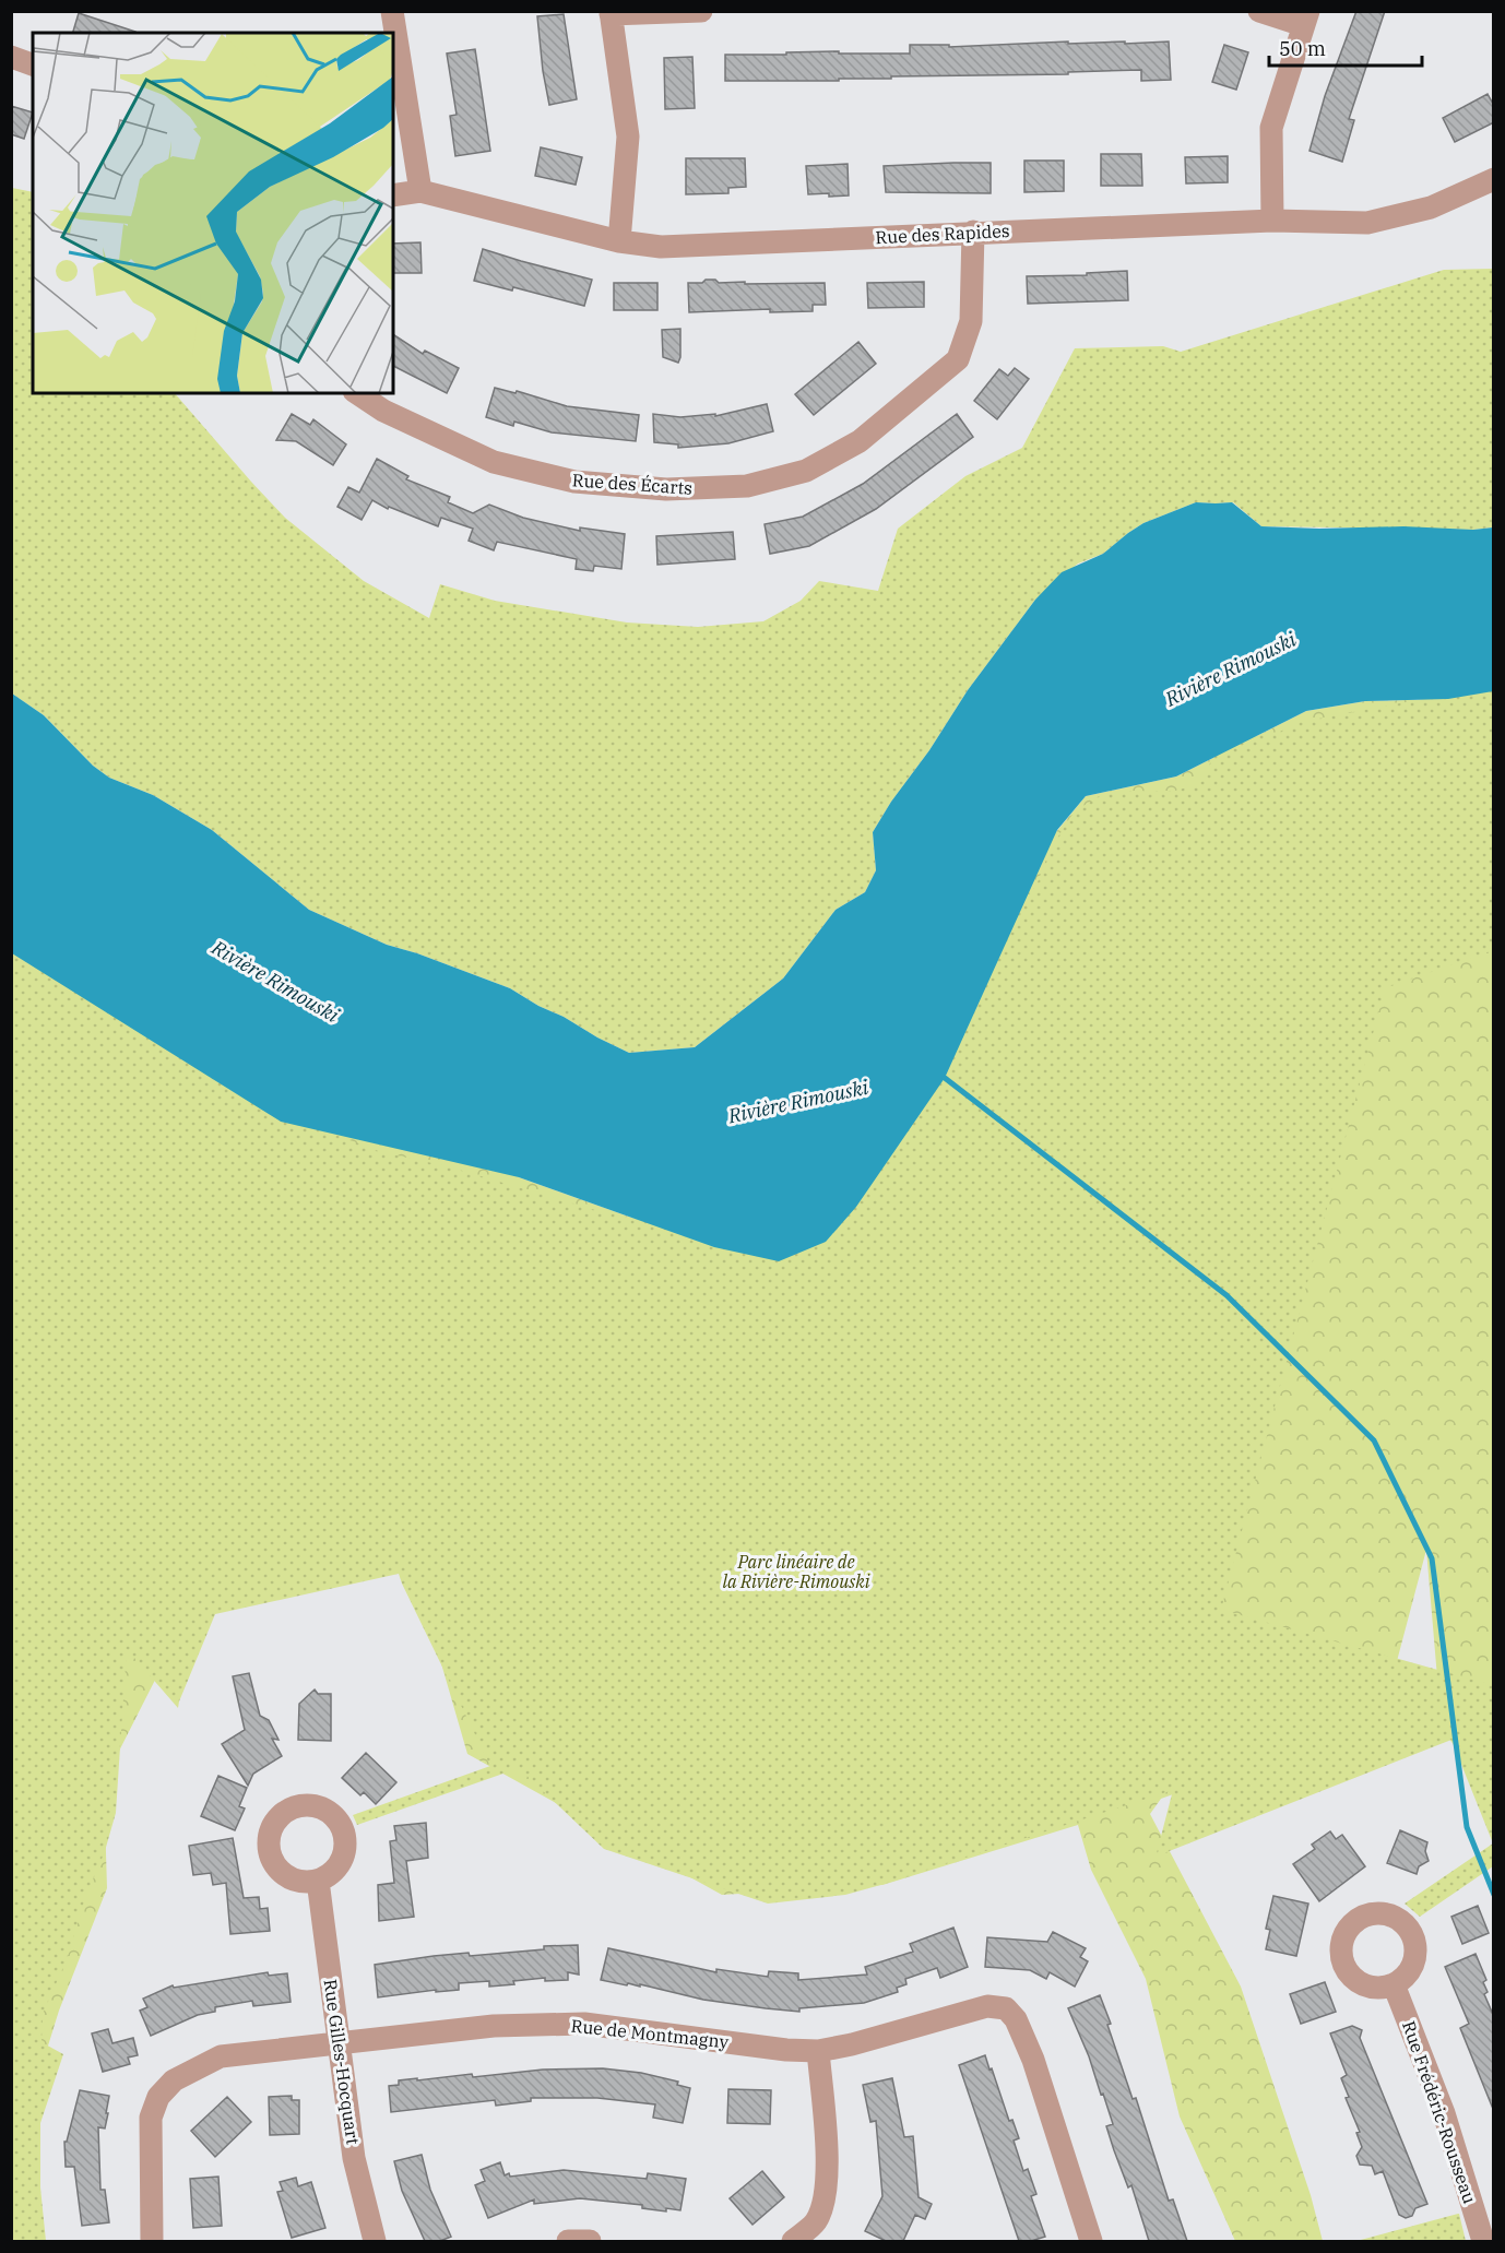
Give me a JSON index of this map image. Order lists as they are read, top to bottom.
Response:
{
  "streets": {
    "street": [
      "Rue des Rapides",
      "Rue des Écarts",
      "Rue de Montmagny",
      "Rue Gilles-Hocquart",
      "Rue Frédéric-Rousseau"
    ]
  },
  "crossings": [
    ["Rue des Rapides", "Rue des Écarts"],
    ["Rue de Montmagny", "Rue Gilles-Hocquart"]
  ],
  "water": ["Rivière Rimouski"],
  "parks": ["Parc linéaire de la Rivière-Rimouski"],
  "scale_bar": "50 m"
}
